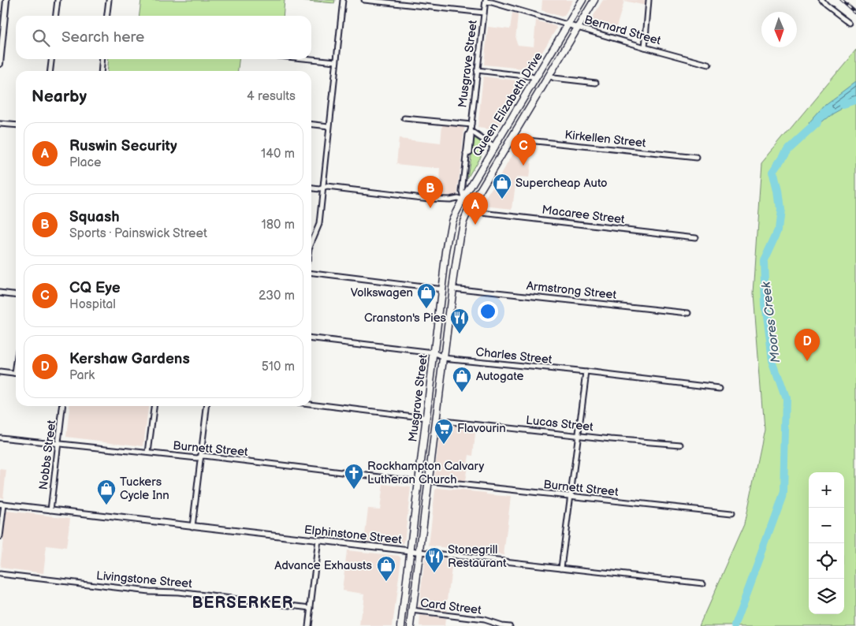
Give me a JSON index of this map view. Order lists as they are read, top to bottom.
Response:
{
  "streets": {
    "main road": ["Musgrave Street", "Queen Elizabeth Drive"],
    "street": [
      "Bernard Street",
      "Kirkellen Street",
      "Macaree Street",
      "Armstrong Street",
      "Charles Street",
      "Lucas Street",
      "Burnett Street",
      "Nobbs Street",
      "Elphinstone Street",
      "Livingstone Street",
      "Card Street"
    ]
  },
  "crossings": [
    ["Bernard Street", "Musgrave Street"],
    ["Bernard Street", "Queen Elizabeth Drive"],
    ["Musgrave Street", "Queen Elizabeth Drive"],
    ["Musgrave Street", "Armstrong Street"],
    ["Musgrave Street", "Charles Street"],
    ["Musgrave Street", "Lucas Street"],
    ["Musgrave Street", "Burnett Street"],
    ["Musgrave Street", "Elphinstone Street"],
    ["Musgrave Street", "Card Street"],
    ["Queen Elizabeth Drive", "Kirkellen Street"],
    ["Queen Elizabeth Drive", "Macaree Street"],
    ["Burnett Street", "Nobbs Street"],
    ["Nobbs Street", "Elphinstone Street"]
  ],
  "districts": ["BERSERKER"],
  "water": ["Moores Creek"],
  "places": {
    "shop": [
      "Supercheap Auto",
      "Volkswagen",
      "Autogate",
      "Tuckers Cycle Inn",
      "Advance Exhausts"
    ],
    "restaurant": ["Cranston's Pies", "Stonegrill Restaurant"],
    "supermarket": ["Flavourin"],
    "church": ["Rockhampton Calvary Lutheran Church"]
  },
  "north": "bottom",
  "page": {
    "search": "Search here",
    "heading": ["Nearby", "4 results"],
    "list": [
      {
        "mark": "A",
        "name": "Ruswin Security",
        "note": "Place",
        "value": "140 m"
      },
      {
        "mark": "B",
        "name": "Squash",
        "note": "Sports · Painswick Street",
        "value": "180 m"
      },
      {
        "mark": "C",
        "name": "CQ Eye",
        "note": "Hospital",
        "value": "230 m"
      },
      {
        "mark": "D",
        "name": "Kershaw Gardens",
        "note": "Park",
        "value": "510 m"
      }
    ],
    "pins": [
      "C",
      "B",
      "A",
      "D"
    ],
    "map_buttons": ["+", "−"]
  }
}
